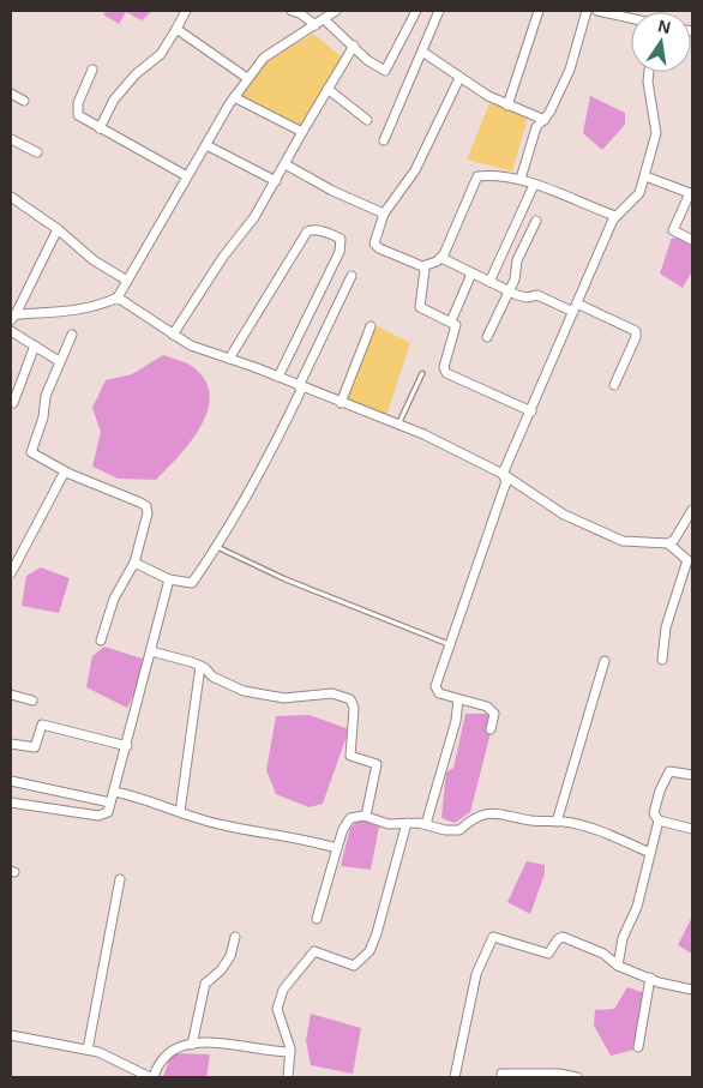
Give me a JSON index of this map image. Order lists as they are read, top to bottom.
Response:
{
  "north": "top"
}
